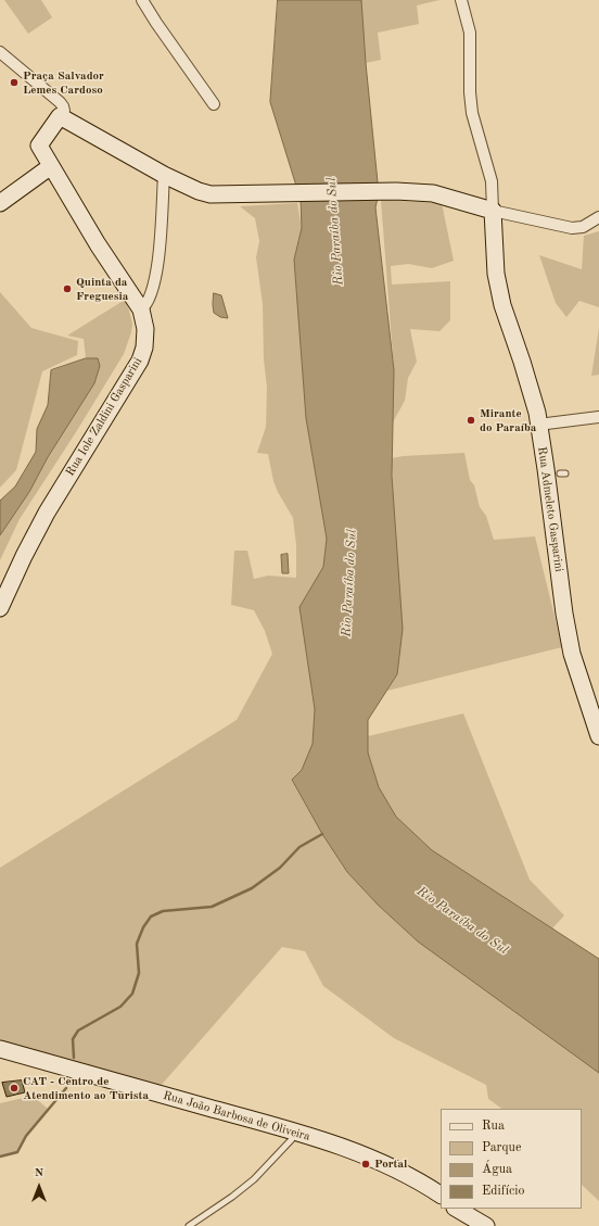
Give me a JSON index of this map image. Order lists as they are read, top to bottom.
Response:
{
  "streets": {
    "main road": ["Rua Iole Zaldini Gasparini", "Rua Admeleto Gasparini", "Rua João Barbosa de Oliveira"]
  },
  "water": ["Rio Paraíba do Sul"],
  "places": [
    "Praça Salvador Lemes Cardoso",
    "Quinta da Freguesia",
    "Mirante do Paraíba",
    "CAT - Centro de Atendimento ao Turista",
    "Portal"
  ],
  "legend": [
    "Rua",
    "Parque",
    "Água",
    "Edifício"
  ],
  "north": "top"
}
